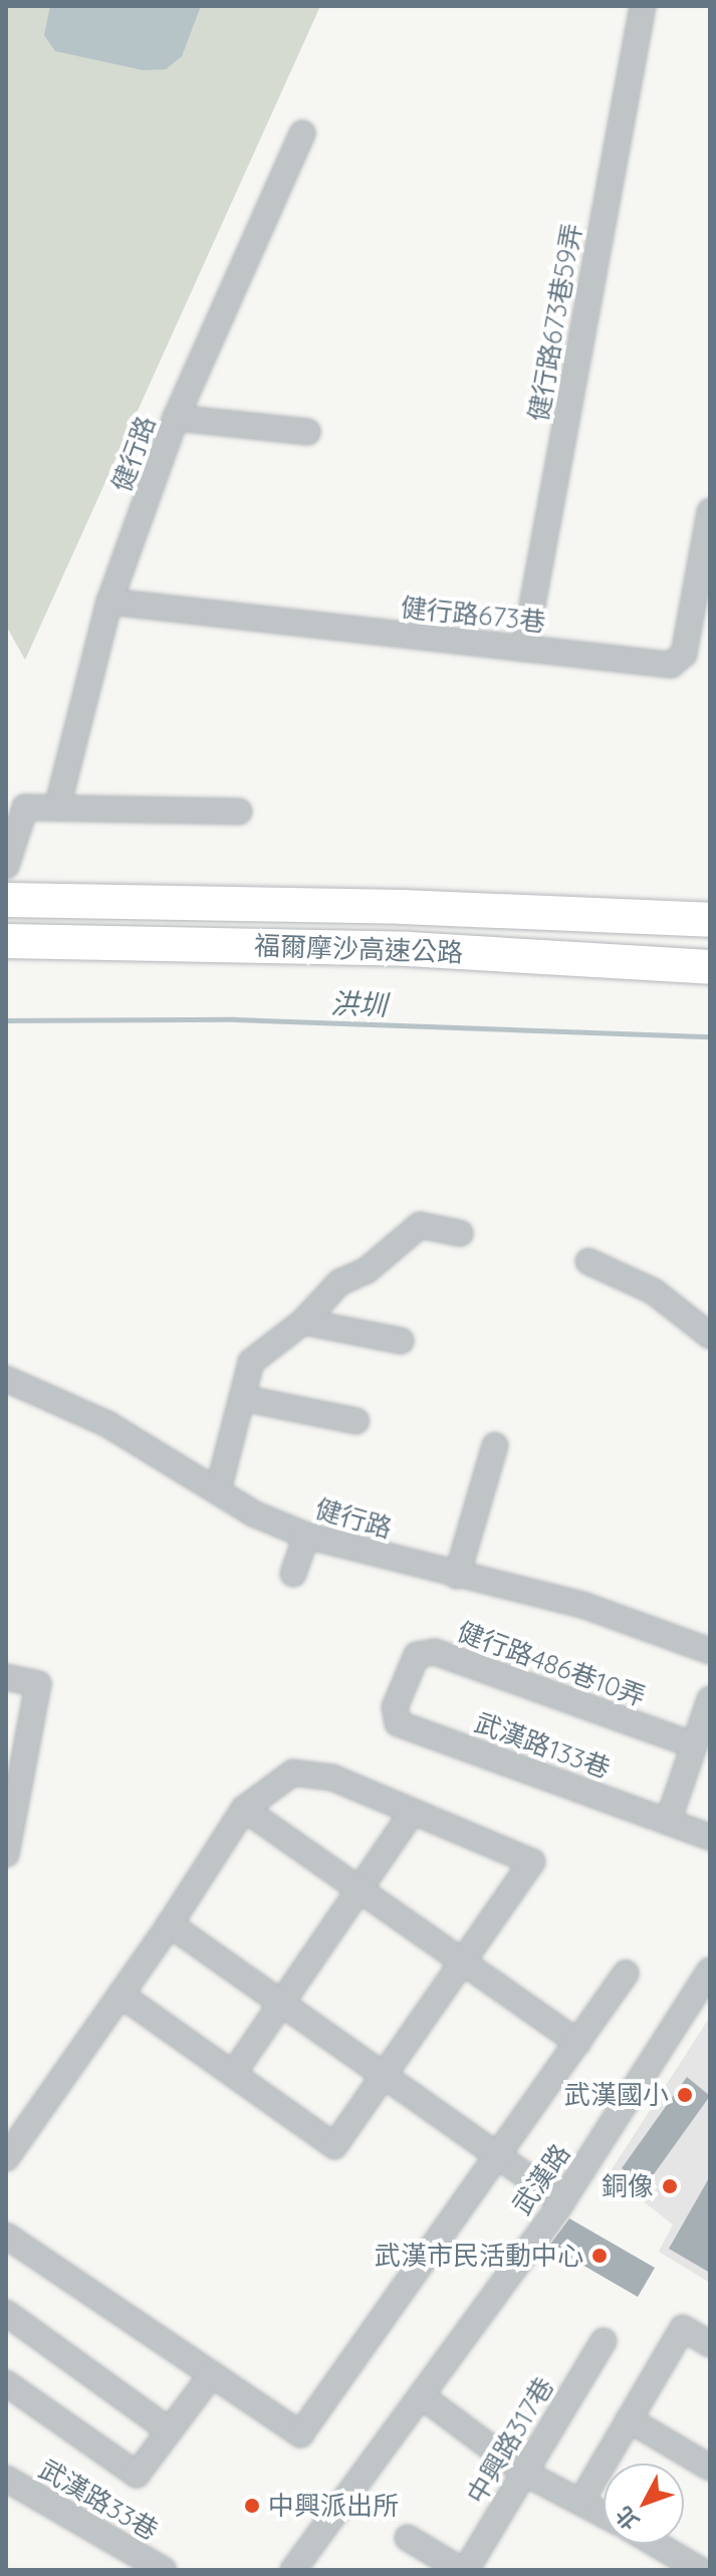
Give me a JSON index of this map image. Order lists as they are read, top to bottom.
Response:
{
  "streets": {
    "highway": ["福爾摩沙高速公路"],
    "street": [
      "健行路673巷59弄",
      "健行路",
      "健行路673巷",
      "健行路486巷10弄",
      "武漢路133巷",
      "武漢路",
      "中興路317巷",
      "武漢路33巷"
    ]
  },
  "crossings": [
    ["健行路673巷59弄", "健行路673巷"],
    ["健行路", "健行路673巷"],
    ["健行路486巷10弄", "武漢路133巷"]
  ],
  "water": ["洪圳"],
  "places": [
    "武漢國小",
    "銅像",
    "武漢市民活動中心",
    "中興派出所"
  ],
  "north": "bottom left"
}
